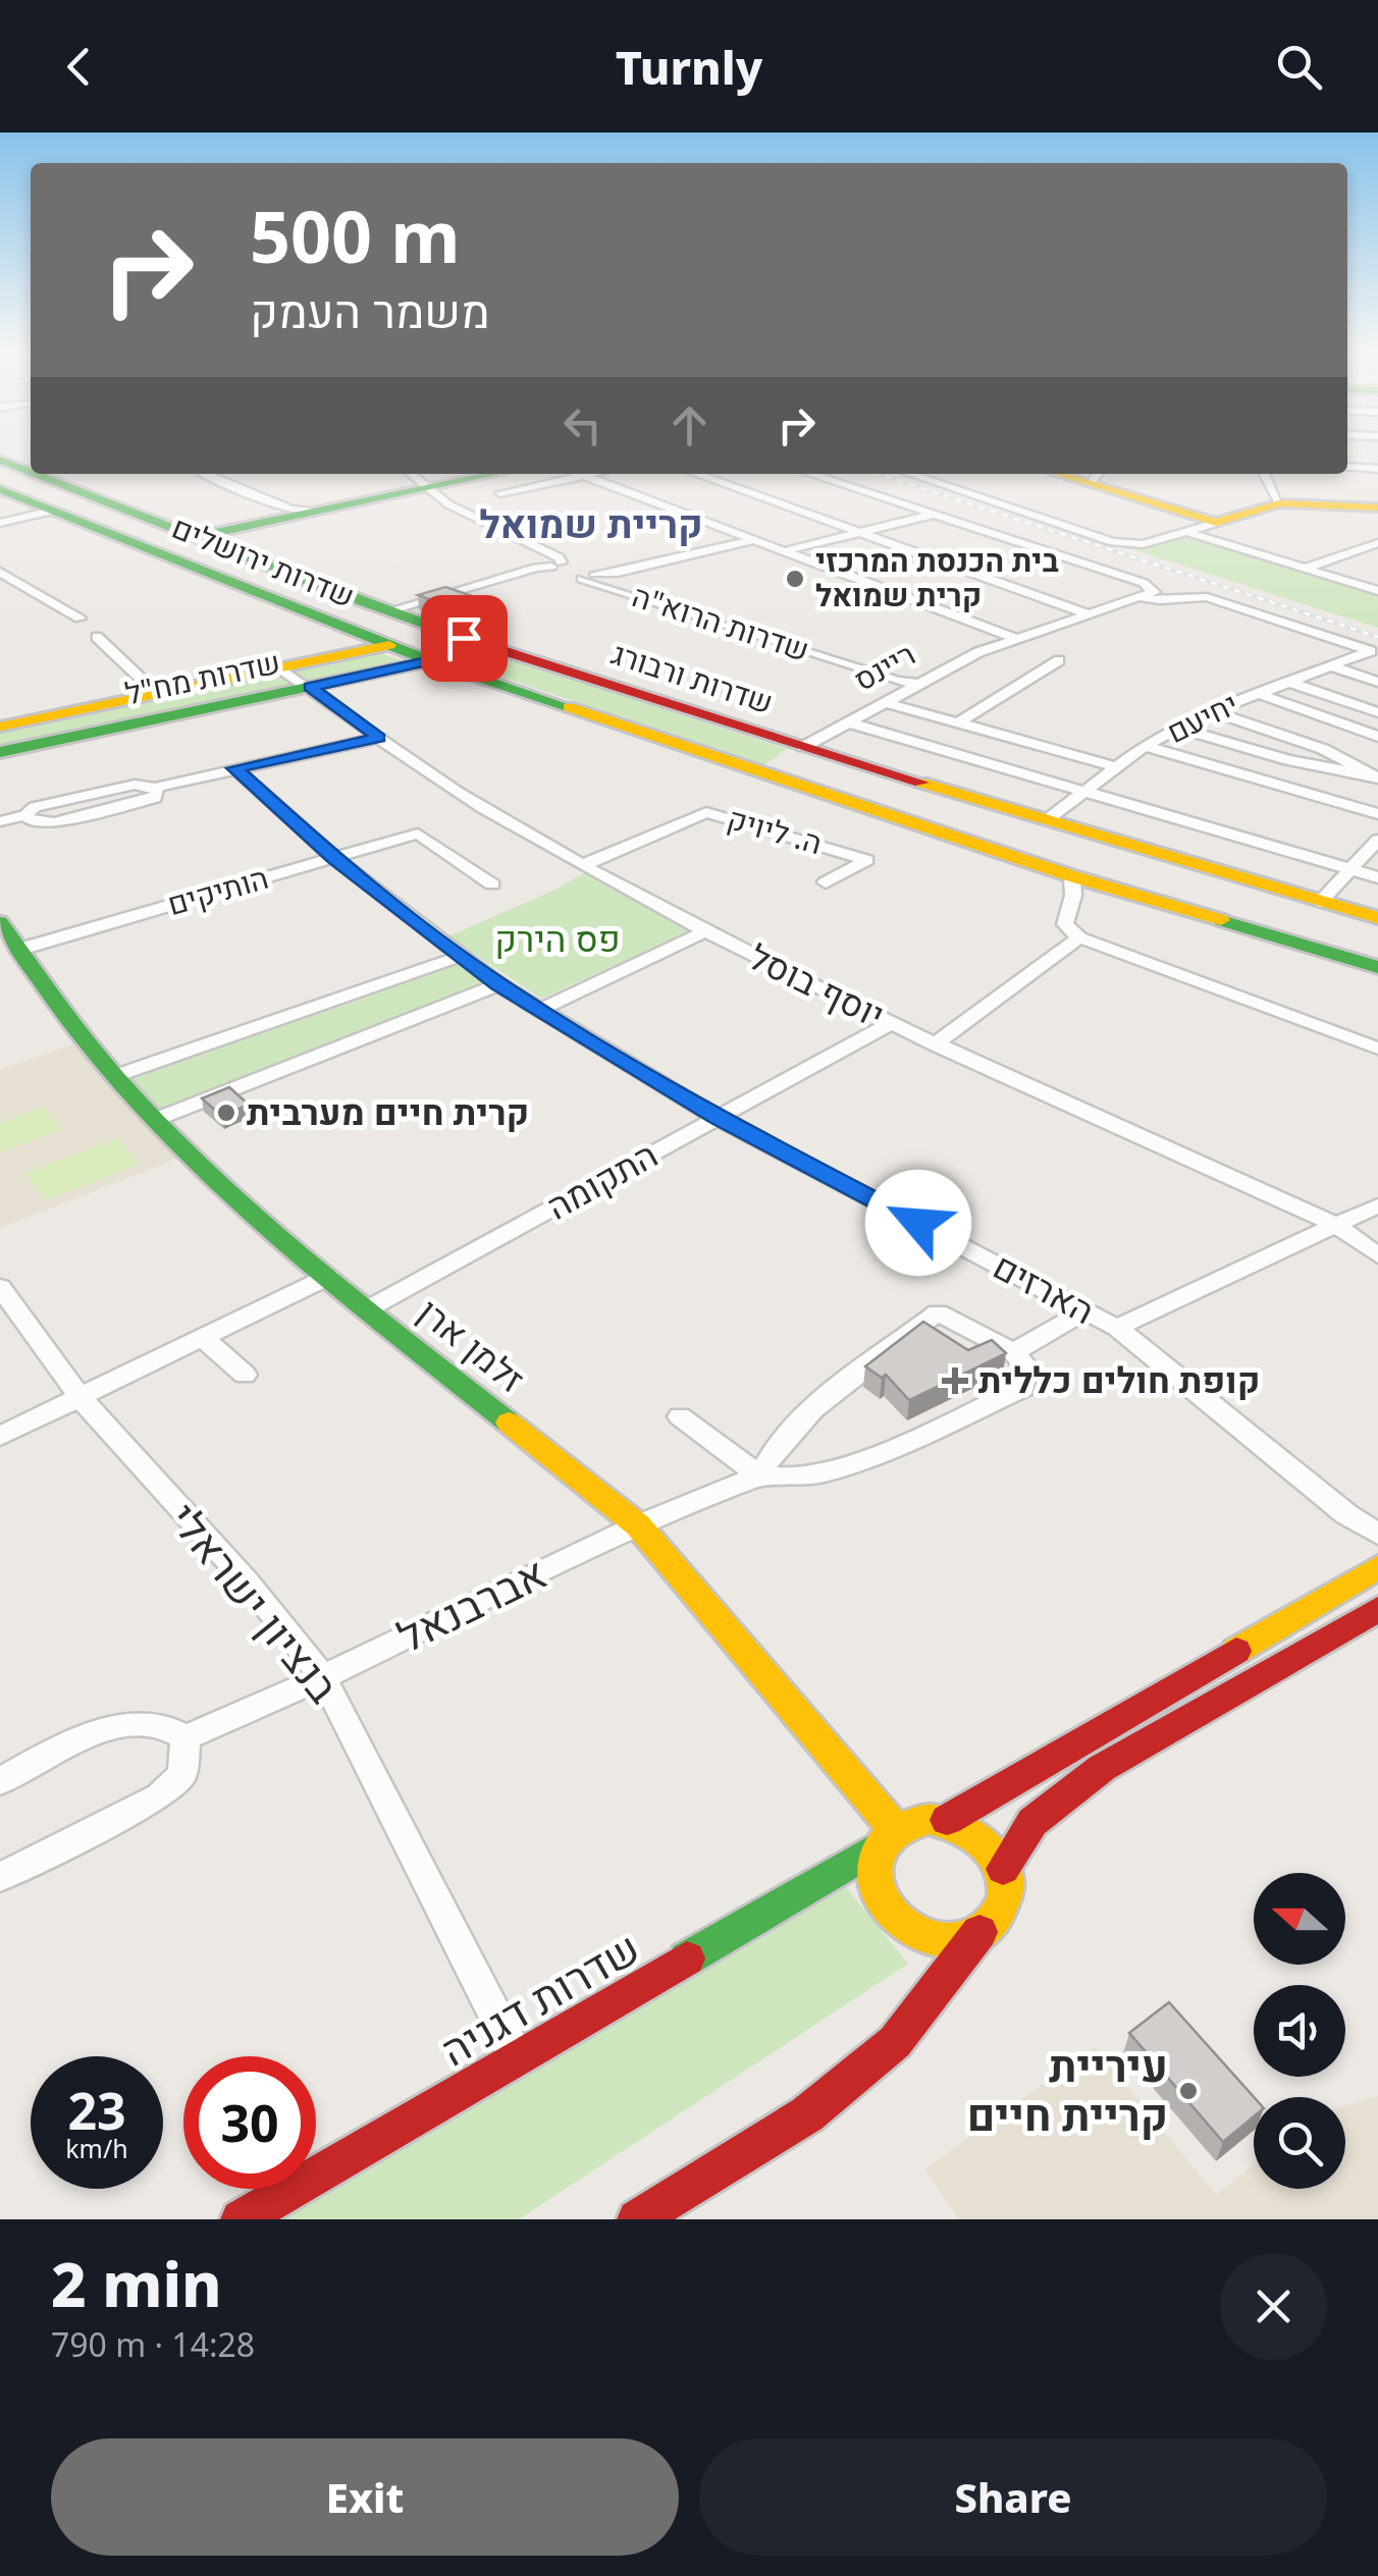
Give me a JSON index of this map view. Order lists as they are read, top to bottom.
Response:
{
  "streets": {
    "street": [
      "שדרות ירושלים",
      "שדרות הרוא\"ה",
      "ריינס",
      "שדרות מח\"ל",
      "שדרות ורבורג",
      "יחיעם",
      "ה. ליויק",
      "הותיקים",
      "יוסף בוסל",
      "התקומה",
      "הארזים",
      "זלמן ארן",
      "בנציון ישראלי",
      "אברבנאל",
      "שדרות דגניה"
    ]
  },
  "crossings": [
    ["שדרות ירושלים", "שדרות מח\"ל"],
    ["שדרות ירושלים", "שדרות ורבורג"],
    ["שדרות הרוא\"ה", "ריינס"],
    ["ריינס", "שדרות ורבורג"],
    ["ריינס", "יחיעם"],
    ["שדרות מח\"ל", "שדרות ורבורג"],
    ["שדרות מח\"ל", "יוסף בוסל"],
    ["ה. ליויק", "יוסף בוסל"],
    ["הותיקים", "הארזים"],
    ["הותיקים", "זלמן ארן"],
    ["יוסף בוסל", "התקומה"],
    ["התקומה", "הארזים"],
    ["התקומה", "זלמן ארן"],
    ["זלמן ארן", "אברבנאל"],
    ["זלמן ארן", "שדרות דגניה"],
    ["בנציון ישראלי", "אברבנאל"],
    ["בנציון ישראלי", "שדרות דגניה"]
  ],
  "districts": ["קריית שמואל"],
  "parks": ["פס הירק"],
  "places": {
    "other": ["בית הכנסת המרכזי קרית שמואל", "קרית חיים מערבית", "עיריית קריית חיים"],
    "health": ["קופת חולים כללית"]
  },
  "north": "left",
  "page": {
    "header": "Turnly",
    "turn": ["500 m", "משמר העמק"],
    "speed": "23 km/h",
    "limit": "30",
    "heading": ["2 min", "790 m · 14:28"],
    "buttons": ["Exit", "Share"]
  }
}
